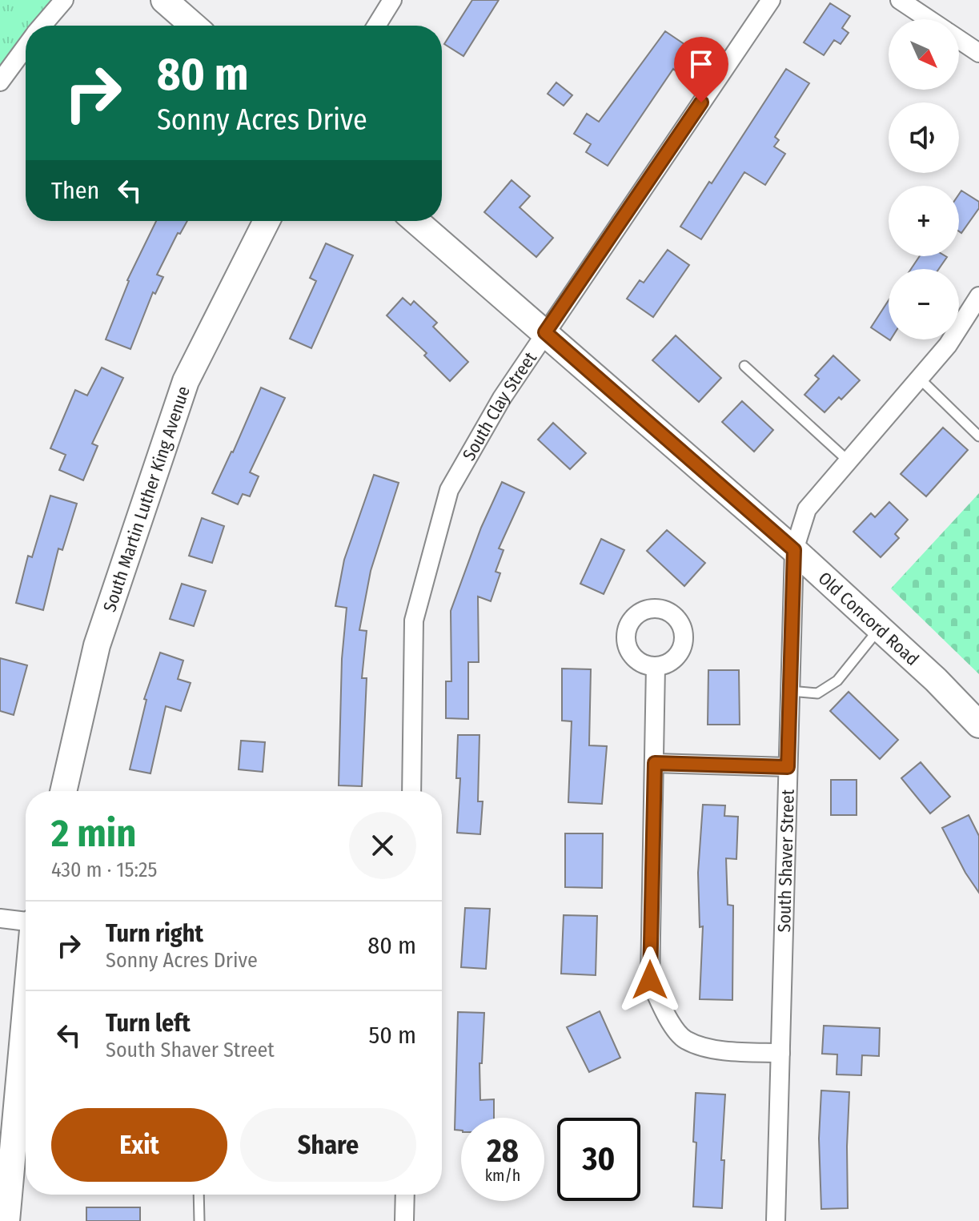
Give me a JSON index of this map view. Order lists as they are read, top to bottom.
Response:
{
  "streets": {
    "street": [
      "South Clay Street",
      "South Martin Luther King Avenue",
      "Old Concord Road",
      "South Shaver Street"
    ]
  },
  "crossings": [
    ["South Clay Street", "Old Concord Road"],
    ["Old Concord Road", "South Shaver Street"]
  ],
  "north": "bottom right",
  "page": {
    "map_buttons": ["+", "−"],
    "turn": ["80 m", "Sonny Acres Drive"],
    "then": "Then",
    "heading": ["2 min", "430 m · 15:25"],
    "list": [
      {
        "name": "Turn right",
        "note": "Sonny Acres Drive",
        "value": "80 m"
      },
      {
        "name": "Turn left",
        "note": "South Shaver Street",
        "value": "50 m"
      }
    ],
    "buttons": ["Exit", "Share"],
    "speed": "28 km/h",
    "limit": "30"
  }
}
